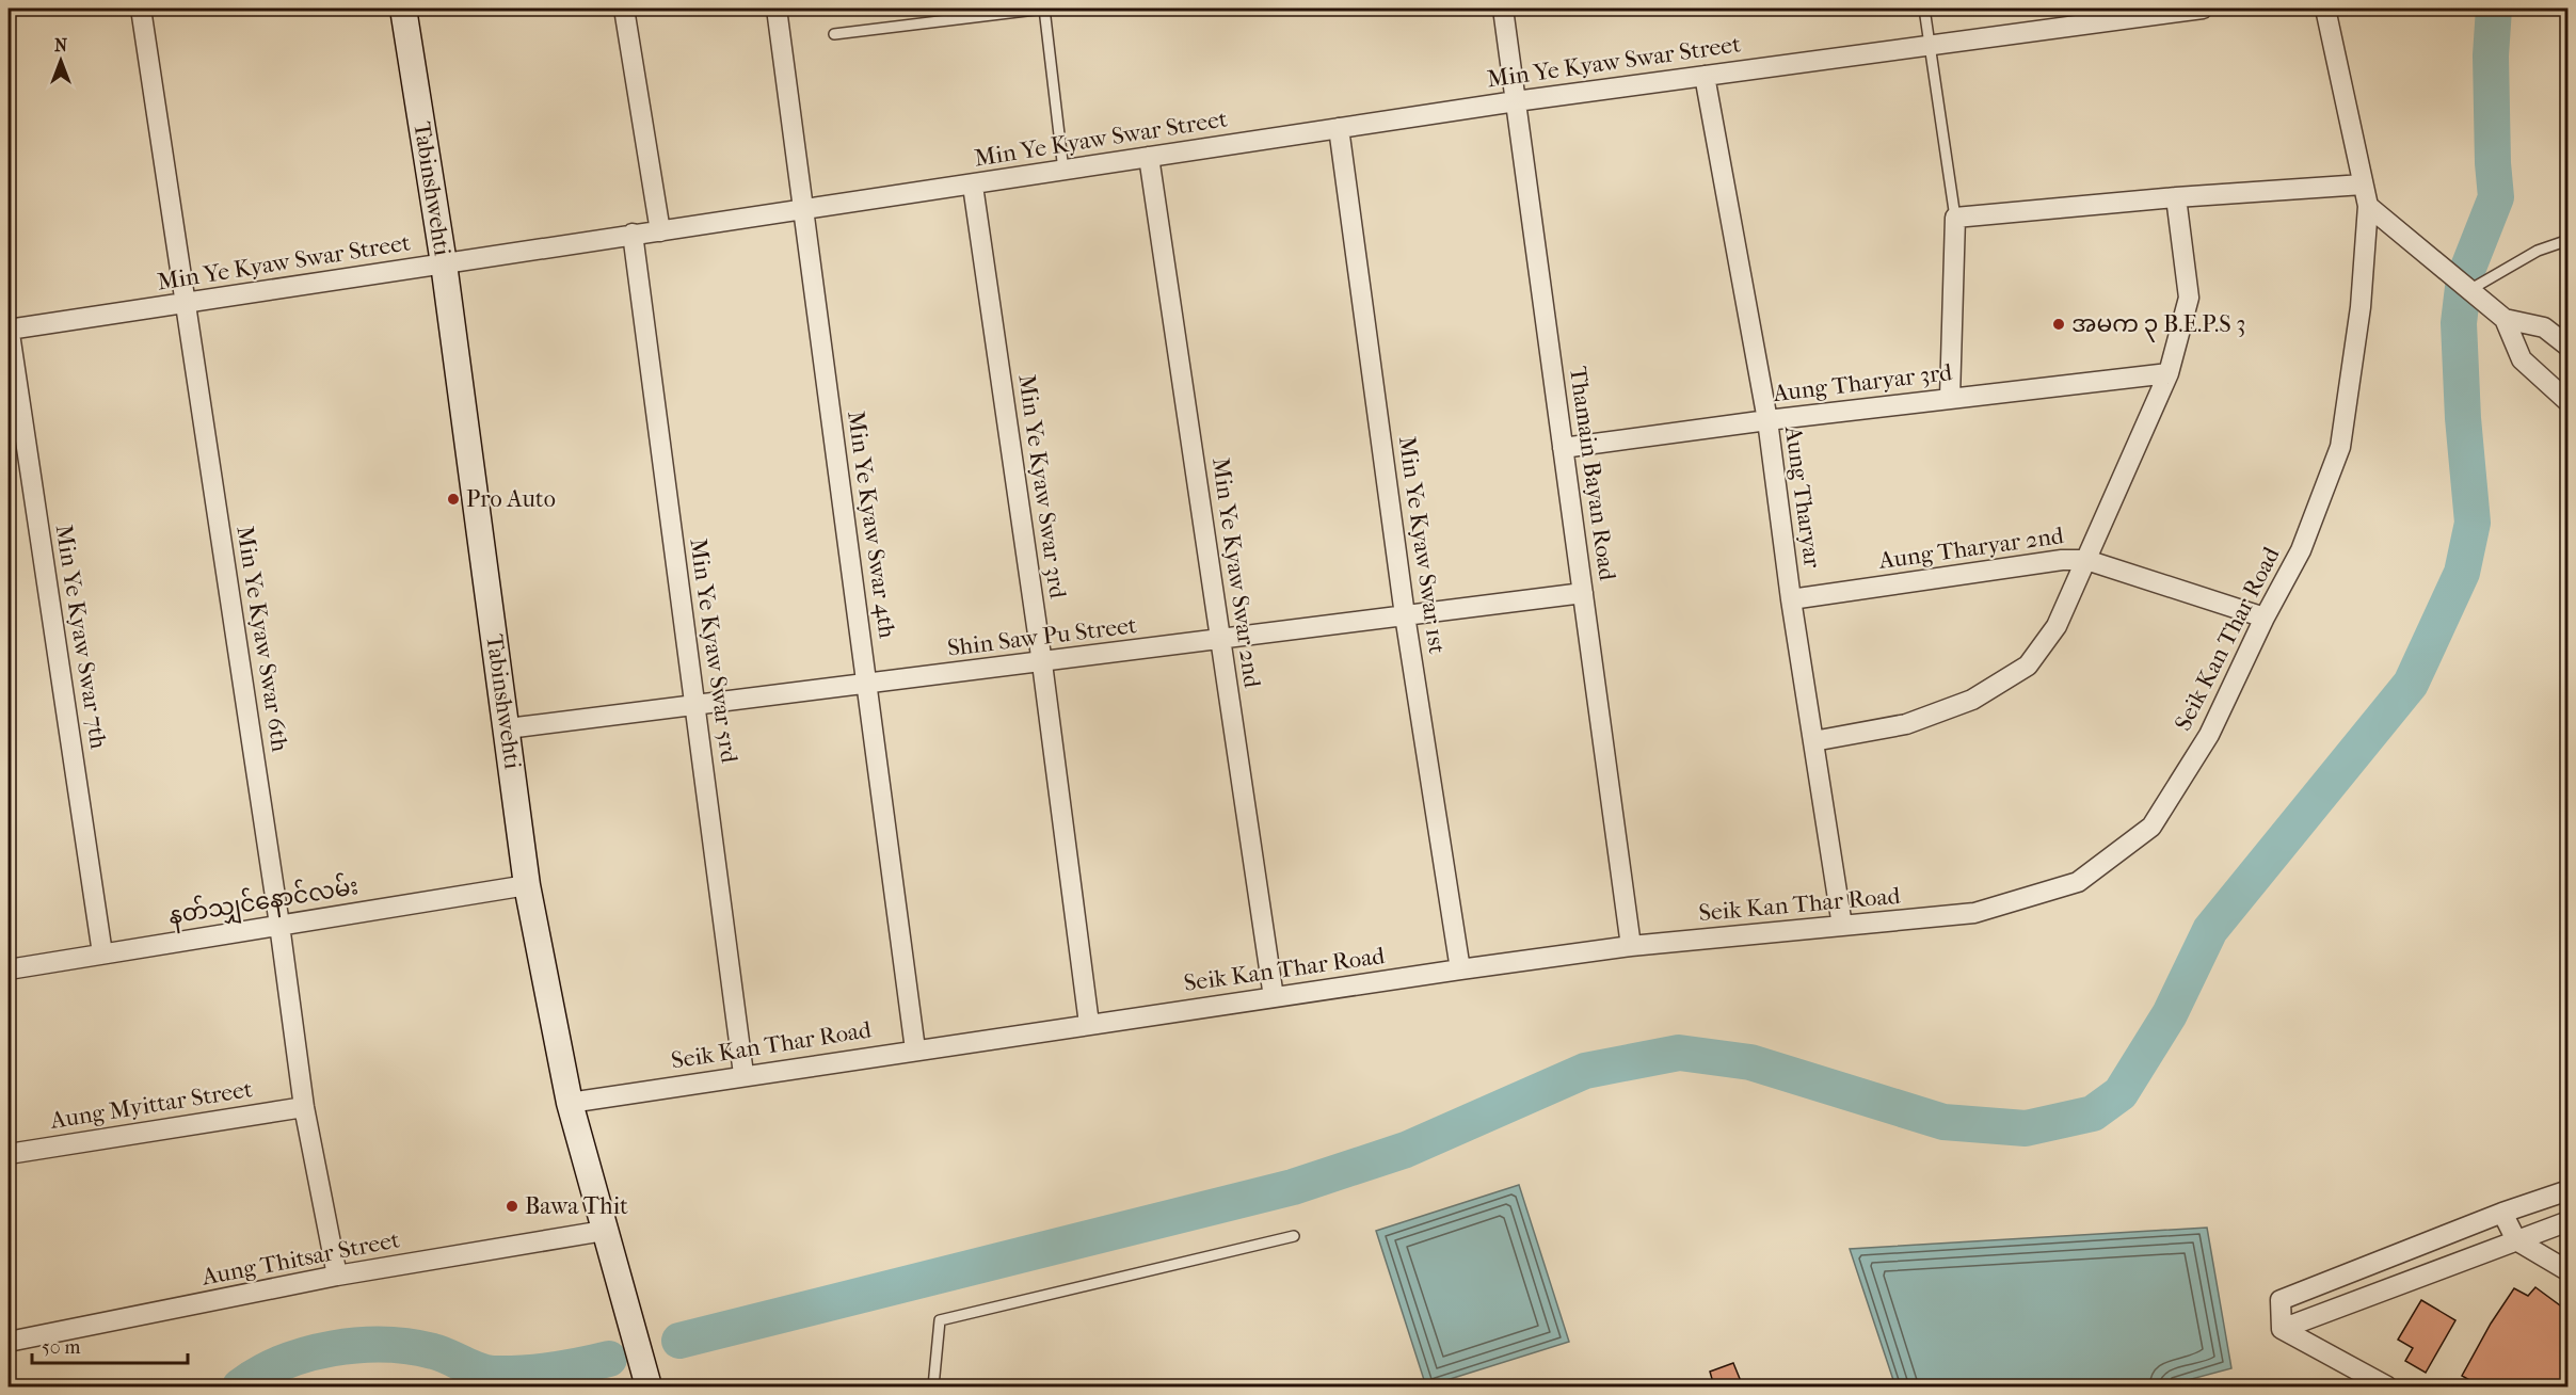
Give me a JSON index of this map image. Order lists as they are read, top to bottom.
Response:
{
  "streets": {
    "main road": ["Tabinshwehti"],
    "street": [
      "Min Ye Kyaw Swar Street",
      "Aung Tharyar 3rd",
      "Thamain Bayan Road",
      "Min Ye Kyaw Swar 3rd",
      "Aung Tharyar",
      "Min Ye Kyaw Swar 4th",
      "Min Ye Kyaw Swar 1st",
      "Aung Tharyar 2nd",
      "Min Ye Kyaw Swar 2nd",
      "Min Ye Kyaw Swar 7th",
      "Shin Saw Pu Street",
      "Min Ye Kyaw Swar 6th",
      "Seik Kan Thar Road",
      "Min Ye Kyaw Swar 5rd",
      "နတ်သျှင်နောင်လမ်း",
      "Aung Myittar Street",
      "Aung Thitsar Street"
    ]
  },
  "crossings": [
    ["Min Ye Kyaw Swar Street", "Tabinshwehti"],
    ["Min Ye Kyaw Swar Street", "Thamain Bayan Road"],
    ["Min Ye Kyaw Swar Street", "Min Ye Kyaw Swar 3rd"],
    ["Min Ye Kyaw Swar Street", "Aung Tharyar"],
    ["Min Ye Kyaw Swar Street", "Min Ye Kyaw Swar 4th"],
    ["Min Ye Kyaw Swar Street", "Min Ye Kyaw Swar 1st"],
    ["Min Ye Kyaw Swar Street", "Min Ye Kyaw Swar 2nd"],
    ["Min Ye Kyaw Swar Street", "Min Ye Kyaw Swar 7th"],
    ["Min Ye Kyaw Swar Street", "Min Ye Kyaw Swar 6th"],
    ["Min Ye Kyaw Swar Street", "Min Ye Kyaw Swar 5rd"],
    ["Tabinshwehti", "Shin Saw Pu Street"],
    ["Tabinshwehti", "Seik Kan Thar Road"],
    ["Tabinshwehti", "နတ်သျှင်နောင်လမ်း"],
    ["Tabinshwehti", "Aung Thitsar Street"],
    ["Aung Tharyar 3rd", "Thamain Bayan Road"],
    ["Aung Tharyar 3rd", "Aung Tharyar"],
    ["Thamain Bayan Road", "Shin Saw Pu Street"],
    ["Thamain Bayan Road", "Seik Kan Thar Road"],
    ["Min Ye Kyaw Swar 3rd", "Shin Saw Pu Street"],
    ["Min Ye Kyaw Swar 3rd", "Seik Kan Thar Road"],
    ["Aung Tharyar", "Aung Tharyar 2nd"],
    ["Aung Tharyar", "Seik Kan Thar Road"],
    ["Min Ye Kyaw Swar 4th", "Shin Saw Pu Street"],
    ["Min Ye Kyaw Swar 4th", "Seik Kan Thar Road"],
    ["Min Ye Kyaw Swar 1st", "Shin Saw Pu Street"],
    ["Min Ye Kyaw Swar 1st", "Seik Kan Thar Road"],
    ["Aung Tharyar 2nd", "Seik Kan Thar Road"],
    ["Min Ye Kyaw Swar 2nd", "Shin Saw Pu Street"],
    ["Min Ye Kyaw Swar 2nd", "Seik Kan Thar Road"],
    ["Min Ye Kyaw Swar 7th", "နတ်သျှင်နောင်လမ်း"],
    ["Shin Saw Pu Street", "Min Ye Kyaw Swar 5rd"],
    ["Min Ye Kyaw Swar 6th", "နတ်သျှင်နောင်လမ်း"],
    ["Min Ye Kyaw Swar 6th", "Aung Myittar Street"],
    ["Min Ye Kyaw Swar 6th", "Aung Thitsar Street"],
    ["Seik Kan Thar Road", "Min Ye Kyaw Swar 5rd"]
  ],
  "places": ["အမက ၃ B.E.P.S 3", "Pro Auto", "Bawa Thit"],
  "scale_bar": "50 m",
  "north": "top"
}
